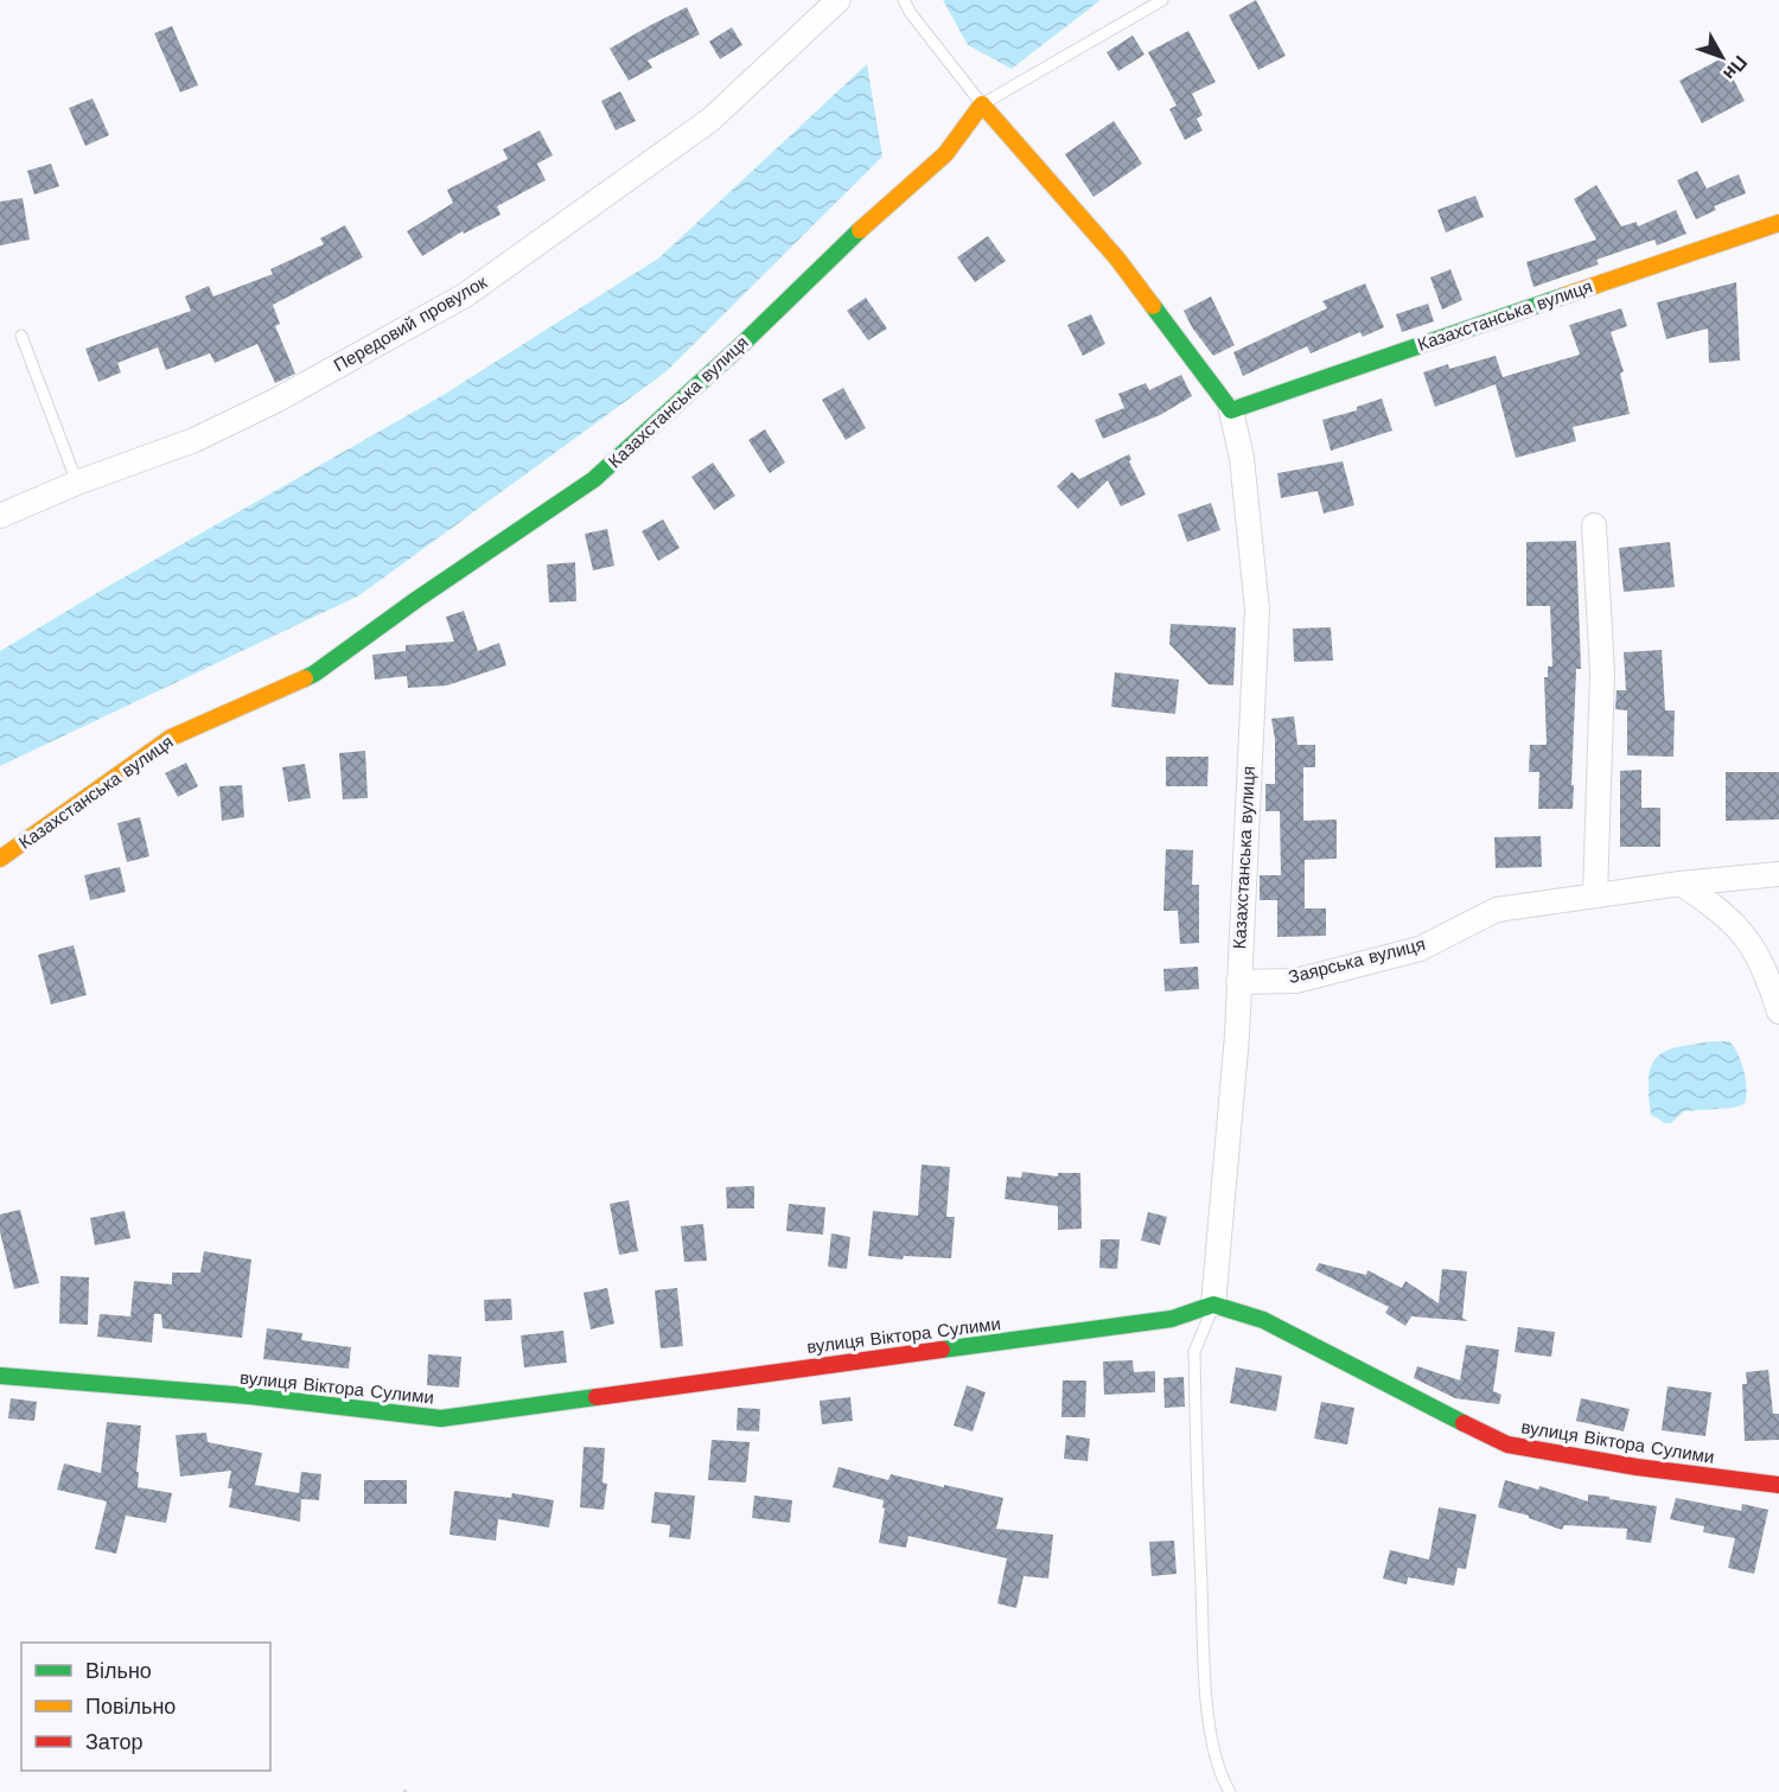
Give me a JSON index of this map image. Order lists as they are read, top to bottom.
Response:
{
  "streets": {
    "street": [
      "Казахстанська вулиця",
      "Передовий провулок",
      "Заярська вулиця",
      "вулиця Віктора Сулими"
    ]
  },
  "crossings": [
    ["Казахстанська вулиця", "Заярська вулиця"],
    ["Казахстанська вулиця", "вулиця Віктора Сулими"]
  ],
  "legend": ["Вільно", "Повільно", "Затор"],
  "north": "bottom right"
}
